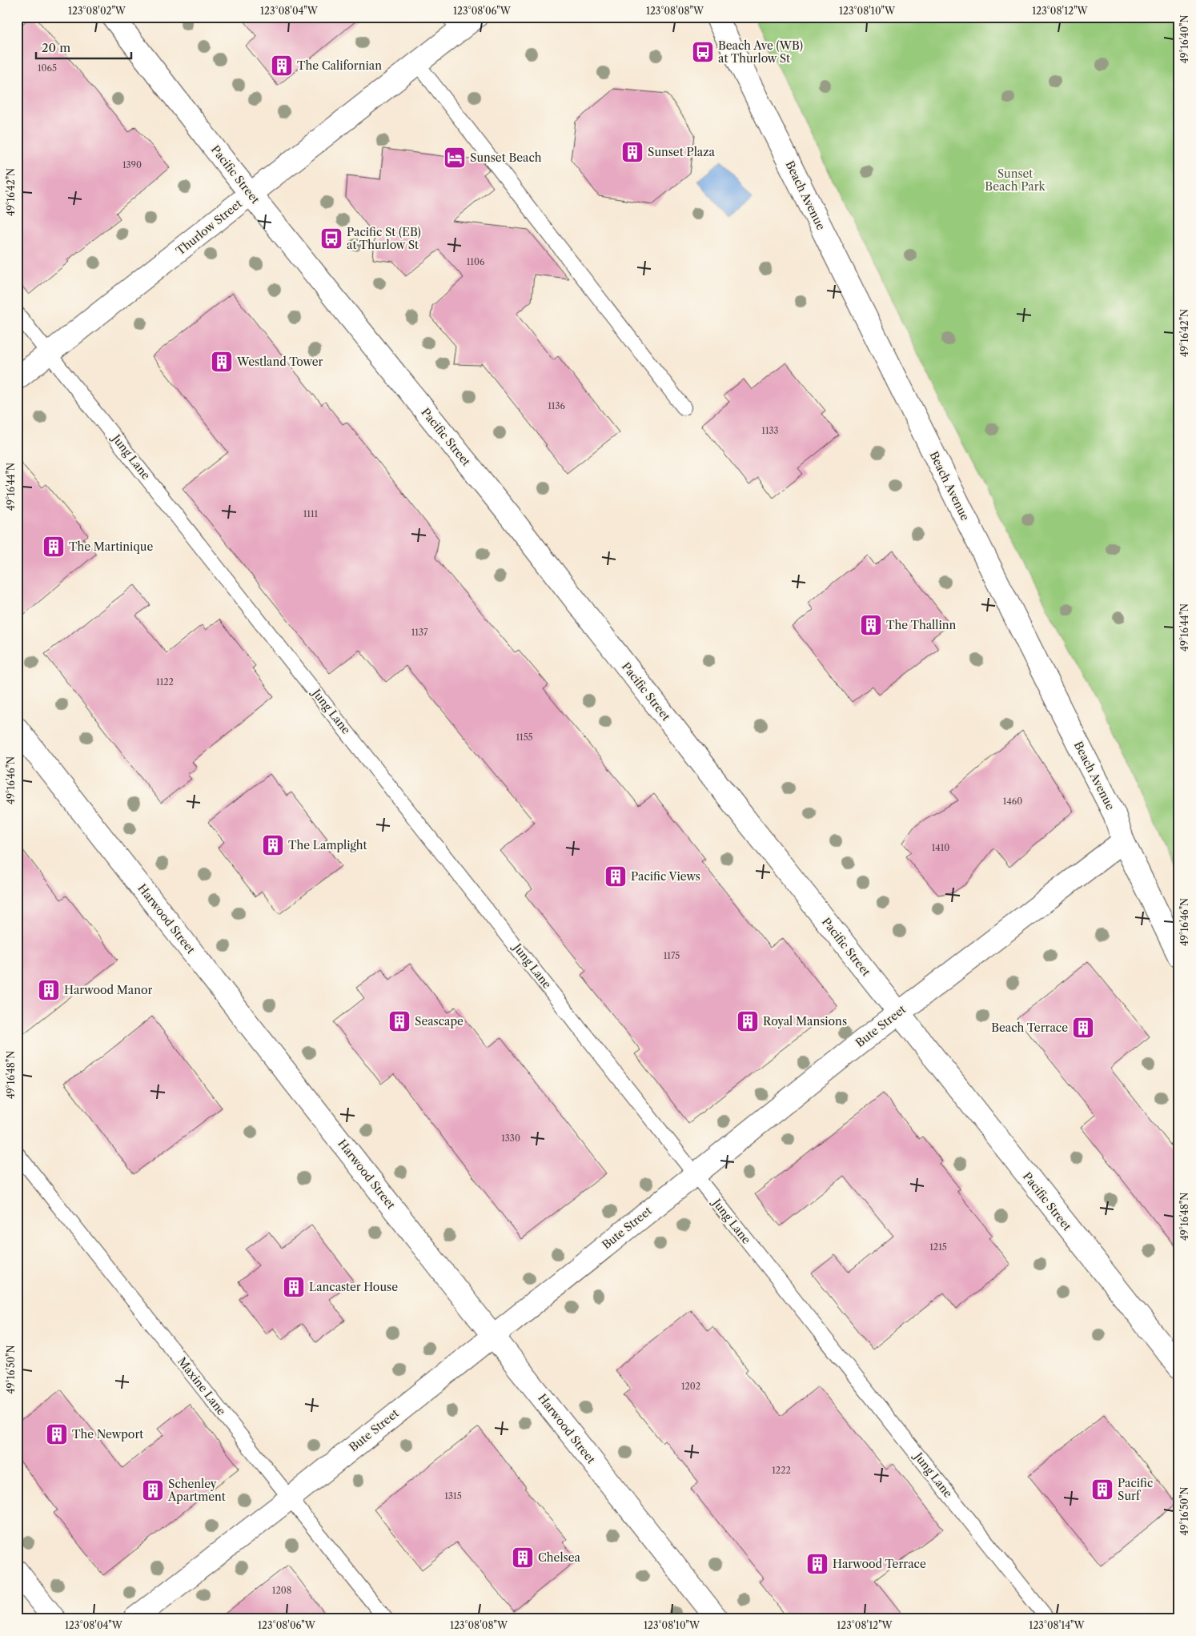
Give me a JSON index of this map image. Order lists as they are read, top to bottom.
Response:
{
  "streets": {
    "street": [
      "Pacific Street",
      "Beach Avenue",
      "Thurlow Street",
      "Harwood Street",
      "Bute Street"
    ],
    "lane": ["Jung Lane", "Maxine Lane"]
  },
  "crossings": [
    ["Pacific Street", "Thurlow Street"],
    ["Pacific Street", "Bute Street"],
    ["Beach Avenue", "Bute Street"],
    ["Thurlow Street", "Jung Lane"],
    ["Jung Lane", "Bute Street"],
    ["Harwood Street", "Bute Street"],
    ["Bute Street", "Maxine Lane"]
  ],
  "parks": ["Sunset Beach Park"],
  "places": {
    "bus stop": ["Beach Ave (WB) at Thurlow St", "Pacific St (EB) at Thurlow St"],
    "building": [
      "The Californian",
      "Sunset Plaza",
      "Westland Tower",
      "The Martinique",
      "The Thallinn",
      "The Lamplight",
      "Pacific Views",
      "Harwood Manor",
      "Seascape",
      "Royal Mansions",
      "Beach Terrace",
      "Lancaster House",
      "The Newport",
      "Pacific Surf",
      "Schenley Apartment",
      "Chelsea",
      "Harwood Terrace"
    ],
    "hotel": ["Sunset Beach"]
  },
  "house_numbers": [
    "1065",
    "1390",
    "1106",
    "1136",
    "1133",
    "1111",
    "1137",
    "1122",
    "1155",
    "1460",
    "1410",
    "1175",
    "1330",
    "1215",
    "1202",
    "1222",
    "1315",
    "1208"
  ],
  "scale_bar": "20 m",
  "coordinates": [
    "123°08'02\"W",
    "123°08'04\"W",
    "123°08'06\"W",
    "123°08'08\"W",
    "123°08'10\"W",
    "123°08'12\"W",
    "49°16'40\"N",
    "49°16'42\"N",
    "49°16'44\"N",
    "49°16'46\"N",
    "49°16'48\"N",
    "49°16'50\"N",
    "123°08'14\"W"
  ]
}
